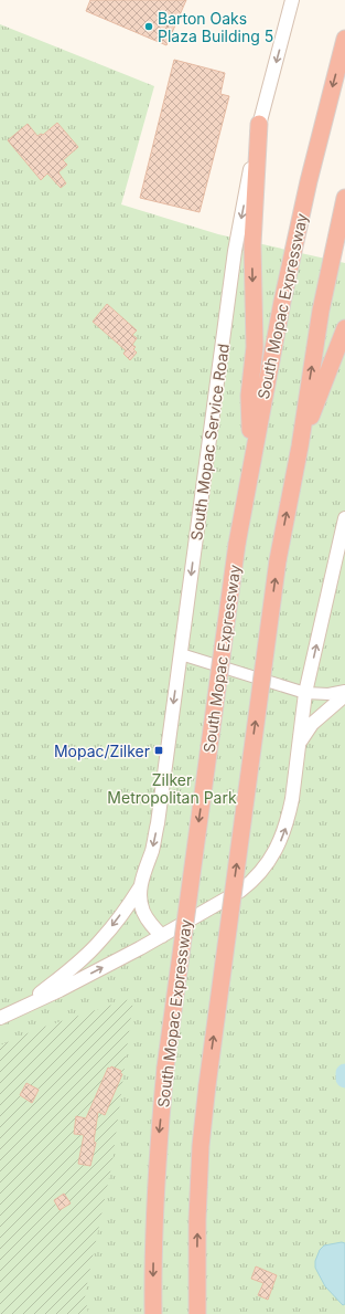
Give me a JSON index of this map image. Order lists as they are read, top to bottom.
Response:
{
  "streets": {
    "highway": ["South Mopac Expressway"],
    "main road": ["South Mopac Service Road"]
  },
  "one_way": ["South Mopac Service Road"],
  "parks": ["Zilker Metropolitan Park"],
  "places": {
    "other": ["Barton Oaks Plaza Building 5"],
    "transit": ["Mopac/Zilker"]
  }
}
